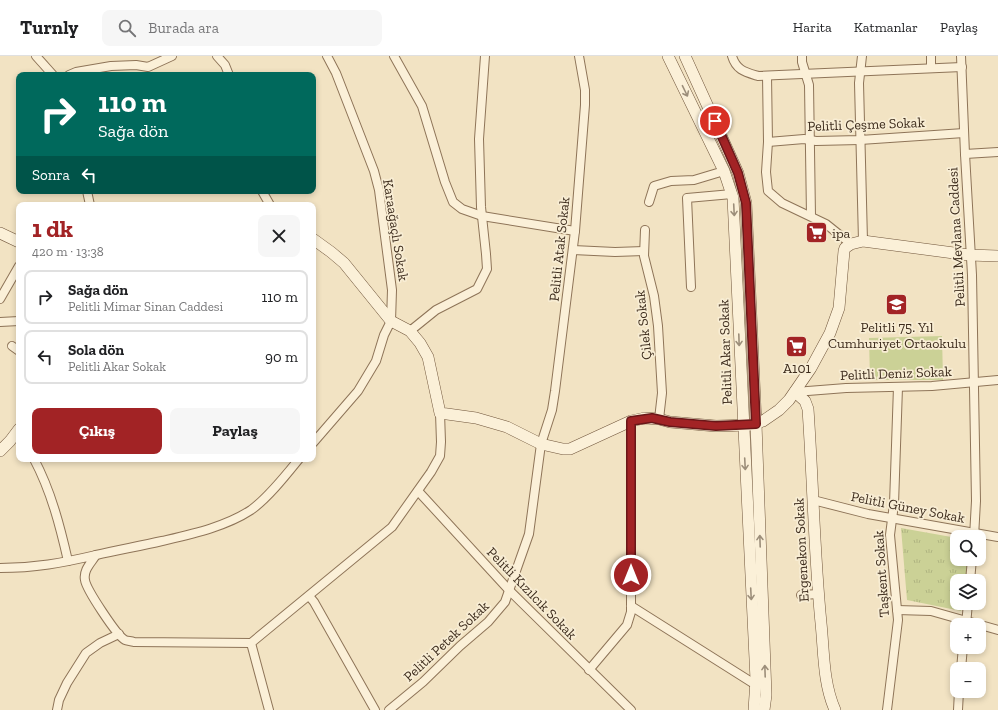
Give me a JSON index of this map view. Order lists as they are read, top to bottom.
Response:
{
  "streets": {
    "main road": ["Pelitli Akar Sokak", "Ergenekon Sokak"],
    "street": [
      "Pelitli Çeşme Sokak",
      "Karaağaçlı Sokak",
      "Pelitli Mevlana Caddesi",
      "Pelitli Atak Sokak",
      "Çilek Sokak",
      "Pelitli Deniz Sokak",
      "Pelitli Güney Sokak",
      "Taşkent Sokak",
      "Pelitli Kızılcık Sokak",
      "Pelitli Petek Sokak"
    ]
  },
  "crossings": [
    ["Pelitli Çeşme Sokak", "Pelitli Mevlana Caddesi"],
    ["Pelitli Mevlana Caddesi", "Pelitli Deniz Sokak"],
    ["Pelitli Atak Sokak", "Pelitli Petek Sokak"],
    ["Pelitli Deniz Sokak", "Ergenekon Sokak"],
    ["Pelitli Deniz Sokak", "Taşkent Sokak"],
    ["Pelitli Güney Sokak", "Ergenekon Sokak"],
    ["Pelitli Güney Sokak", "Taşkent Sokak"],
    ["Pelitli Kızılcık Sokak", "Pelitli Petek Sokak"]
  ],
  "places": {
    "supermarket": ["ipa", "A101"],
    "school or university": ["Pelitli 75. Yıl Cumhuriyet Ortaokulu"]
  },
  "page": {
    "header": "Turnly",
    "search": "Burada ara",
    "nav": ["Harita", "Katmanlar", "Paylaş"],
    "turn": ["110 m", "Sağa dön"],
    "then": "Sonra",
    "heading": ["1 dk", "420 m · 13:38"],
    "list": [
      {
        "name": "Sağa dön",
        "note": "Pelitli Mimar Sinan Caddesi",
        "value": "110 m"
      },
      {
        "name": "Sola dön",
        "note": "Pelitli Akar Sokak",
        "value": "90 m"
      }
    ],
    "buttons": ["Çıkış", "Paylaş"],
    "map_buttons": ["+", "−"]
  }
}
